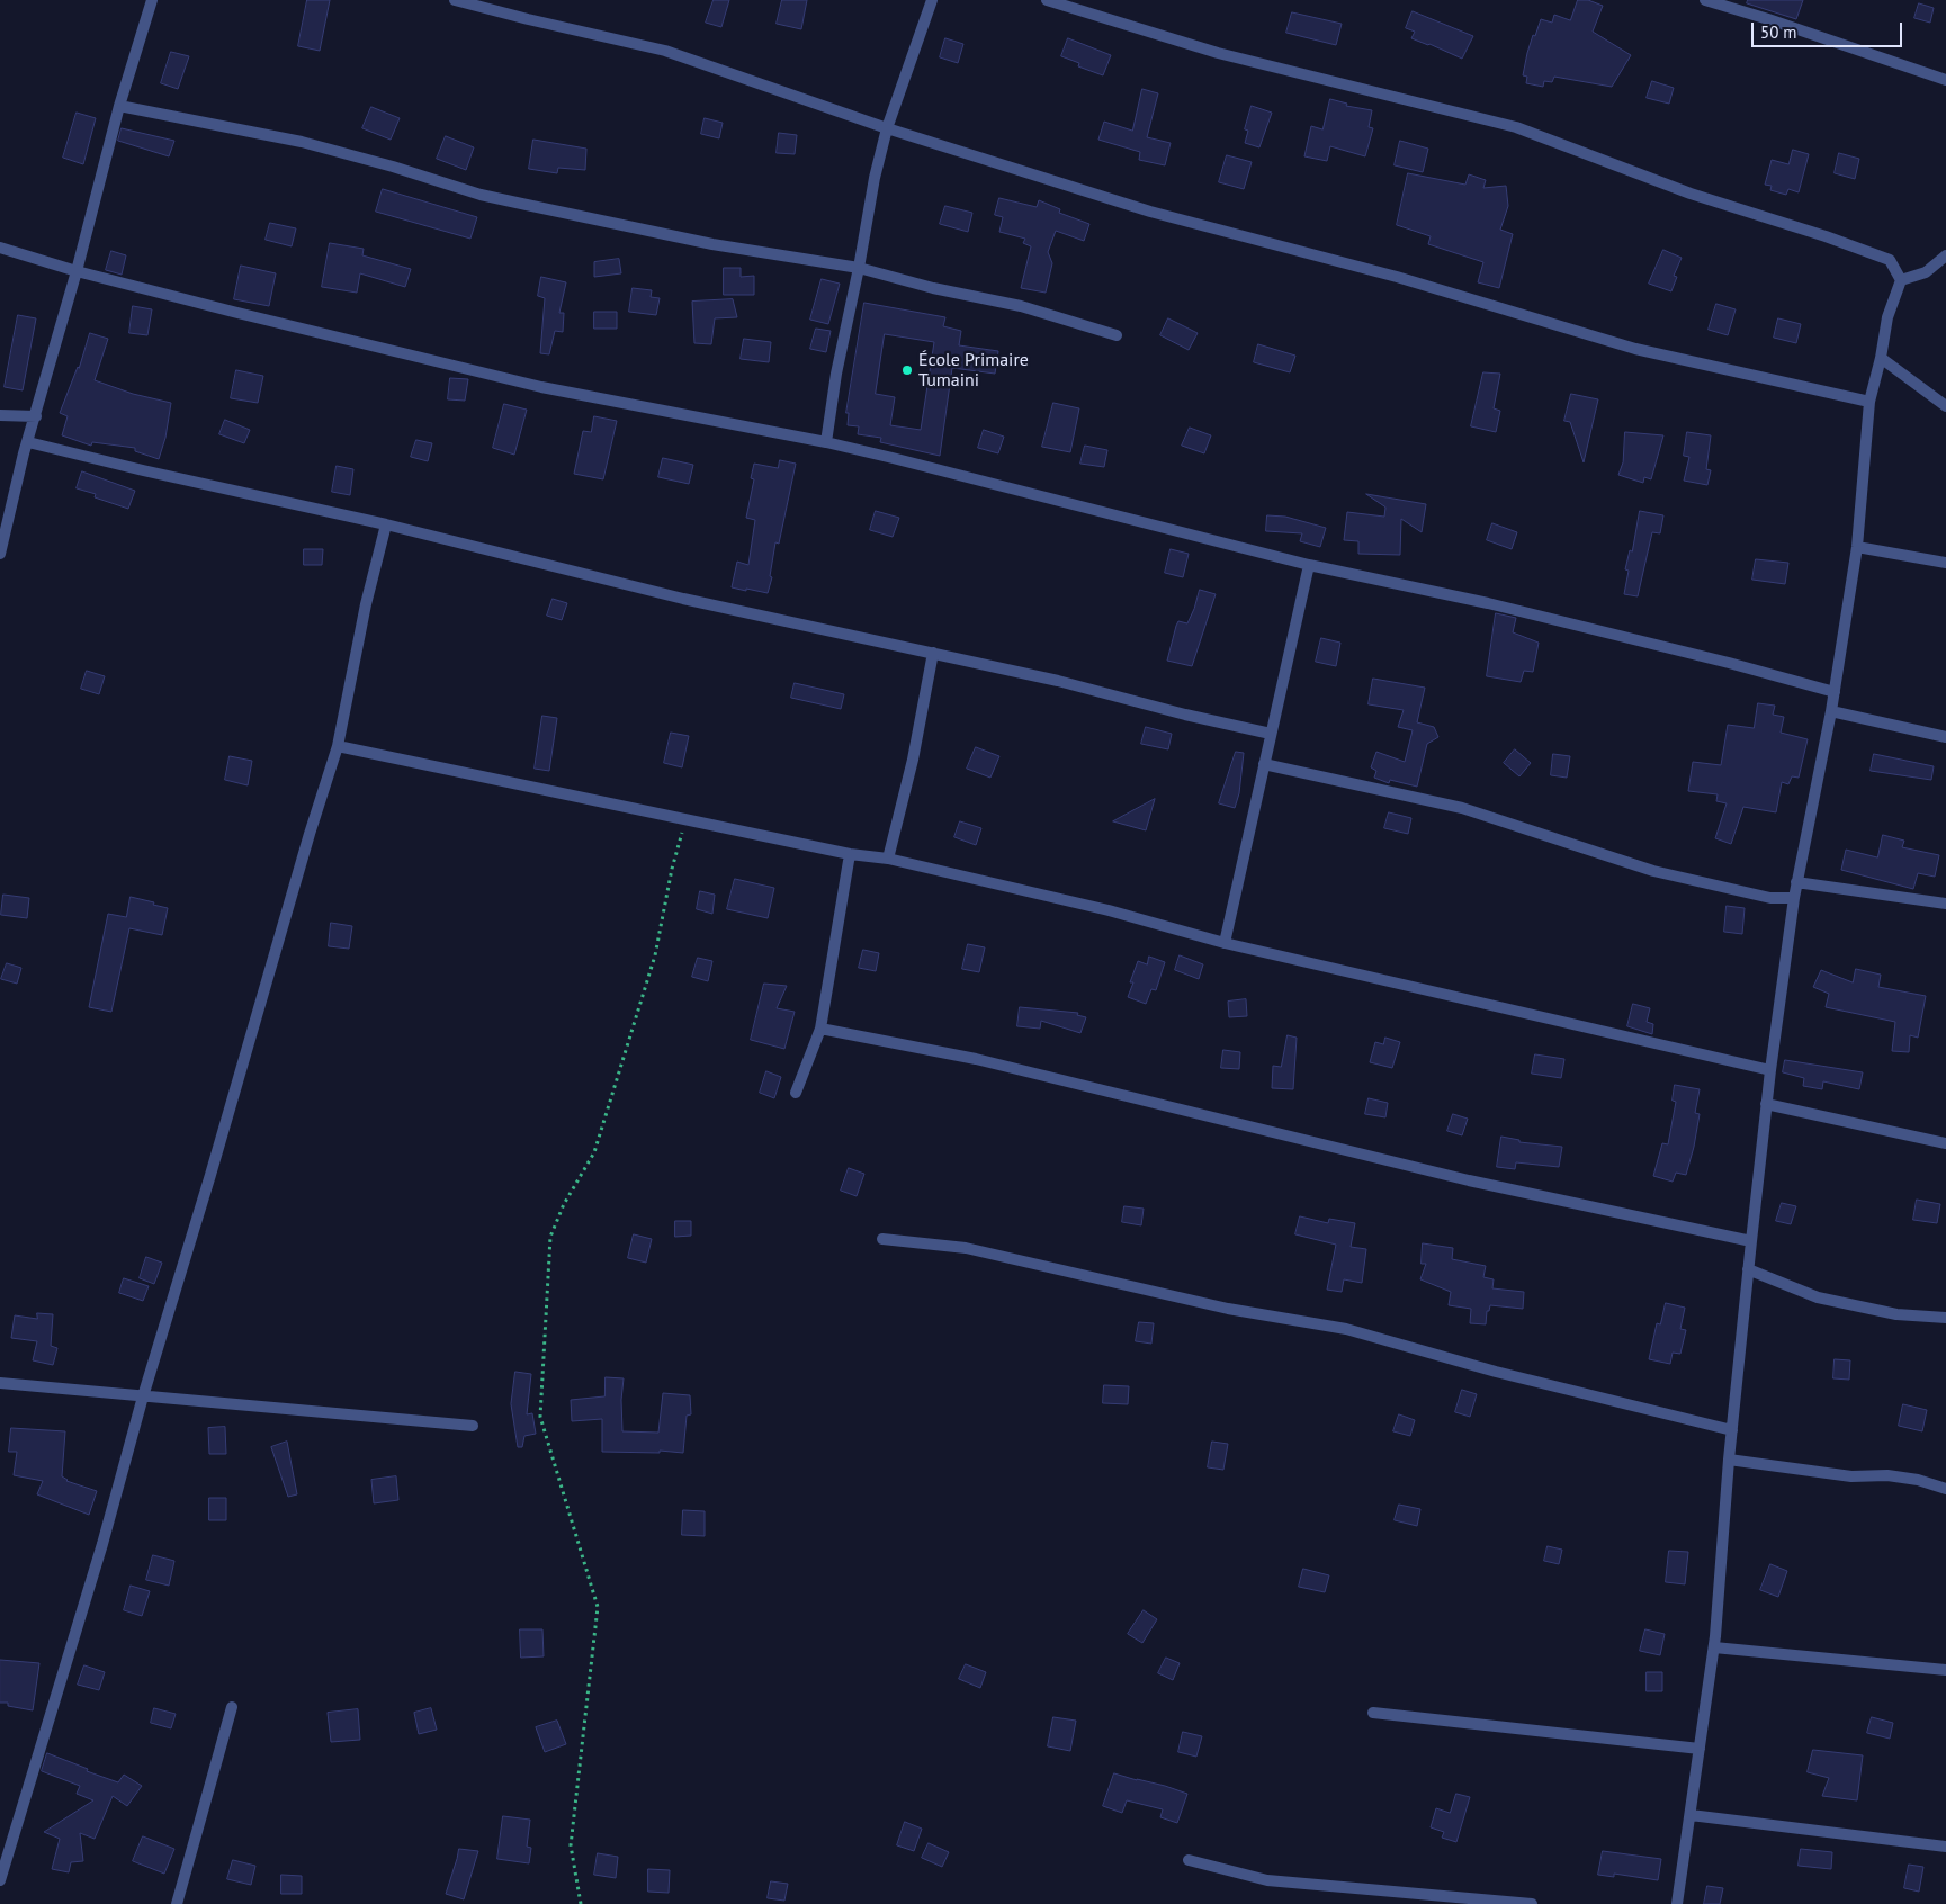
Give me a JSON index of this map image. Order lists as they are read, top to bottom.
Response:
{
  "places": ["École Primaire Tumaini"],
  "scale_bar": "50 m"
}
